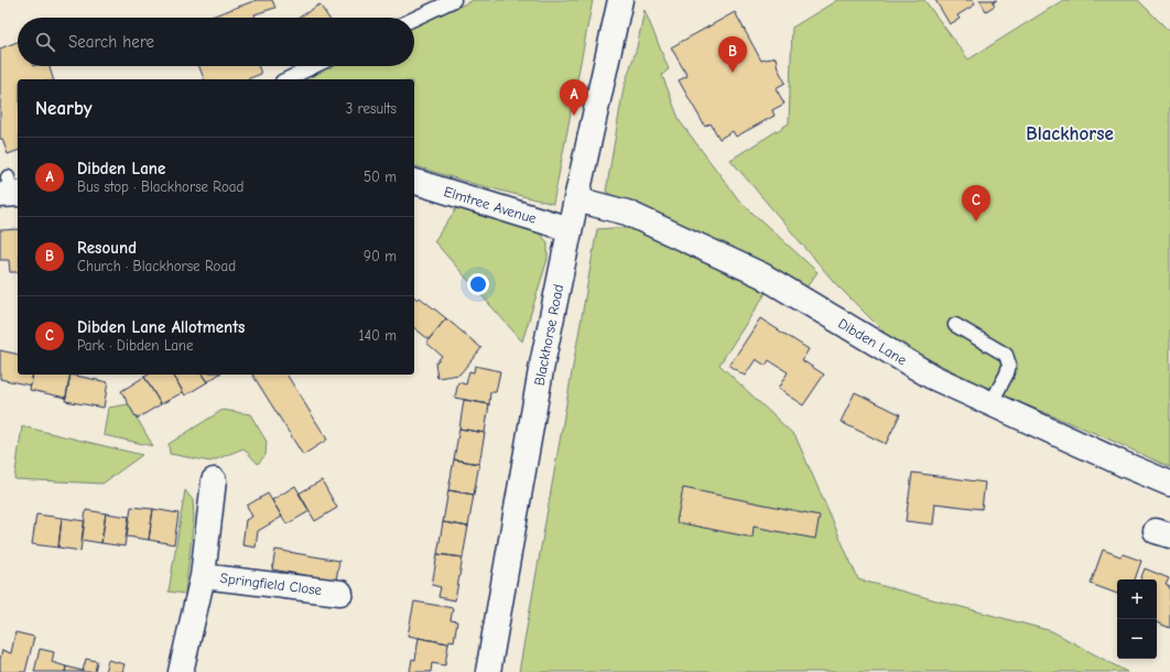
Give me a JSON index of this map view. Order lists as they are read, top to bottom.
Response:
{
  "streets": {
    "street": [
      "Elmtree Avenue",
      "Blackhorse Road",
      "Dibden Lane",
      "Springfield Close"
    ]
  },
  "crossings": [
    ["Elmtree Avenue", "Blackhorse Road"],
    ["Blackhorse Road", "Dibden Lane"]
  ],
  "districts": ["Blackhorse"],
  "page": {
    "search": "Search here",
    "pins": ["B", "A", "C"],
    "heading": ["Nearby", "3 results"],
    "list": [
      {
        "mark": "A",
        "name": "Dibden Lane",
        "note": "Bus stop · Blackhorse Road",
        "value": "50 m"
      },
      {
        "mark": "B",
        "name": "Resound",
        "note": "Church · Blackhorse Road",
        "value": "90 m"
      },
      {
        "mark": "C",
        "name": "Dibden Lane Allotments",
        "note": "Park · Dibden Lane",
        "value": "140 m"
      }
    ],
    "map_buttons": ["+", "−"]
  }
}
